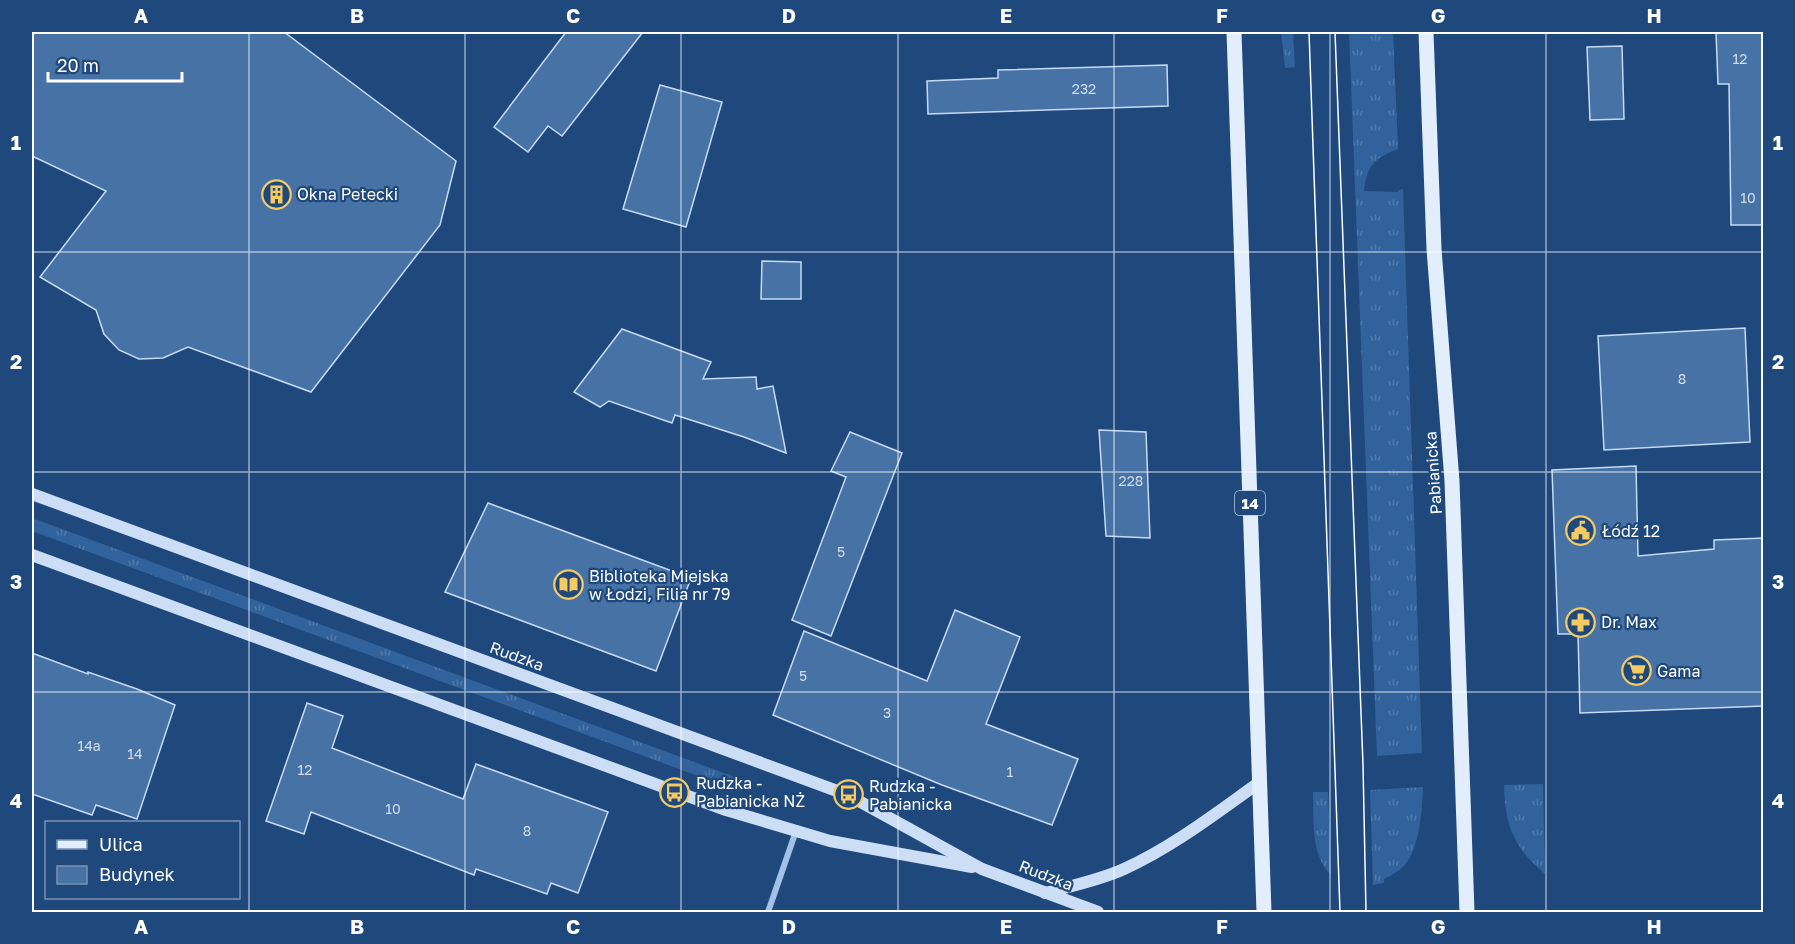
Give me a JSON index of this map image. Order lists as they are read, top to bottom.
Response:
{
  "streets": {
    "main road": ["Pabianicka", "14"],
    "street": ["Rudzka"]
  },
  "places": {
    "building": ["Okna Petecki"],
    "public building": ["Łódź 12"],
    "library": ["Biblioteka Miejska w Łodzi, Filia nr 79"],
    "pharmacy": ["Dr. Max"],
    "supermarket": ["Gama"],
    "bus stop": ["Rudzka - Pabianicka NŻ", "Rudzka - Pabianicka"]
  },
  "house_numbers": [
    "12",
    "232",
    "10",
    "8",
    "228",
    "5",
    "5",
    "3",
    "14a",
    "14",
    "12",
    "1",
    "10",
    "8"
  ],
  "legend": ["Ulica", "Budynek"],
  "scale_bar": "20 m",
  "grid": {
    "columns": [
      "A",
      "B",
      "C",
      "D",
      "E",
      "F",
      "G",
      "H"
    ],
    "rows": [
      "1",
      "2",
      "3",
      "4"
    ]
  }
}
